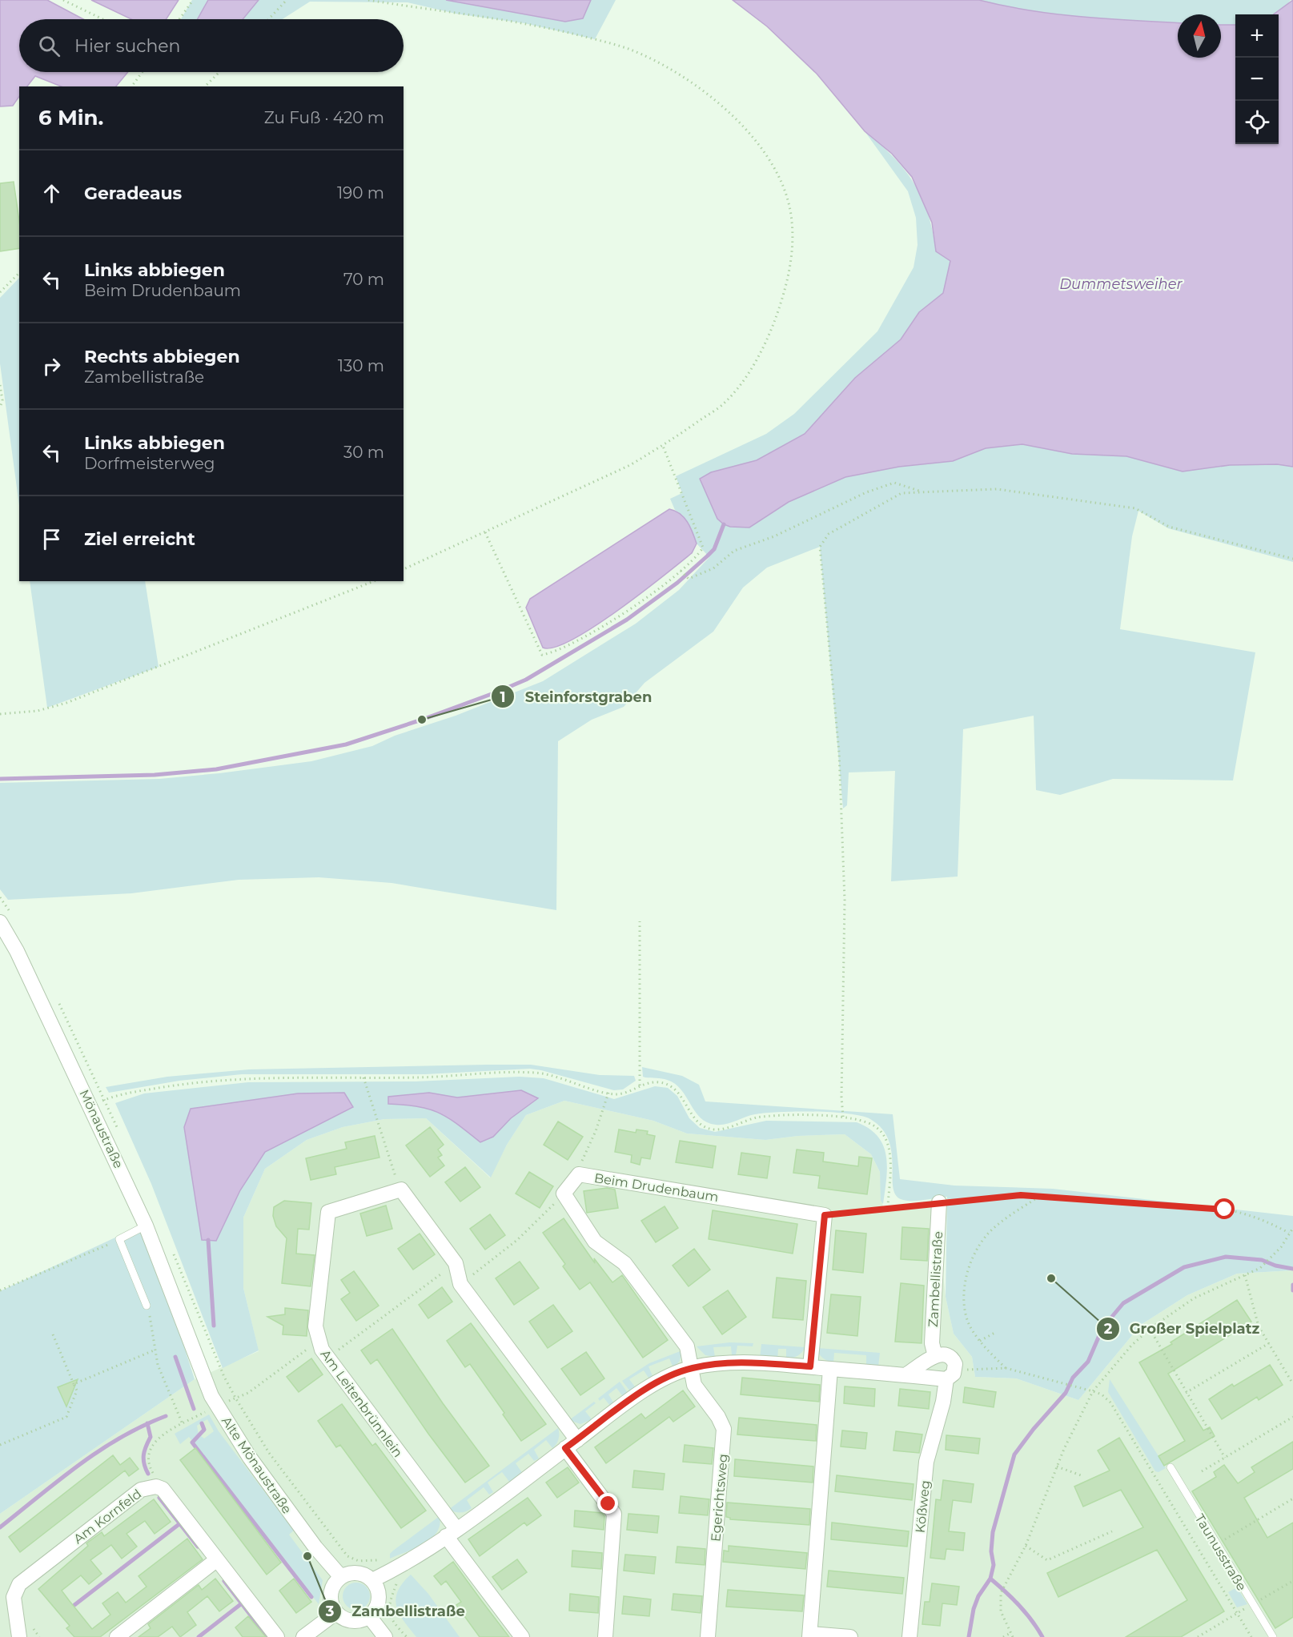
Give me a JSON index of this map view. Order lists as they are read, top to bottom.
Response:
{
  "streets": {
    "street": [
      "Mönaustraße",
      "Beim Drudenbaum",
      "Zambellistraße",
      "Am Leitenbrünnlein",
      "Alte Mönaustraße",
      "Egerichtsweg",
      "Kößweg",
      "Am Kornfeld"
    ],
    "lane": ["Taunusstraße"]
  },
  "crossings": [
    ["Mönaustraße", "Alte Mönaustraße"]
  ],
  "water": ["Dummetsweiher"],
  "places": ["Steinforstgraben", "Großer Spielplatz", "Zambellistraße"],
  "north": "top",
  "page": {
    "map_buttons": ["+", "−"],
    "search": "Hier suchen",
    "heading": ["6 Min.", "Zu Fuß · 420 m"],
    "list": [
      ["Geradeaus", "190 m"],
      ["Links abbiegen", "Beim Drudenbaum", "70 m"],
      ["Rechts abbiegen", "Zambellistraße", "130 m"],
      ["Links abbiegen", "Dorfmeisterweg", "30 m"],
      "Ziel erreicht"
    ]
  }
}
